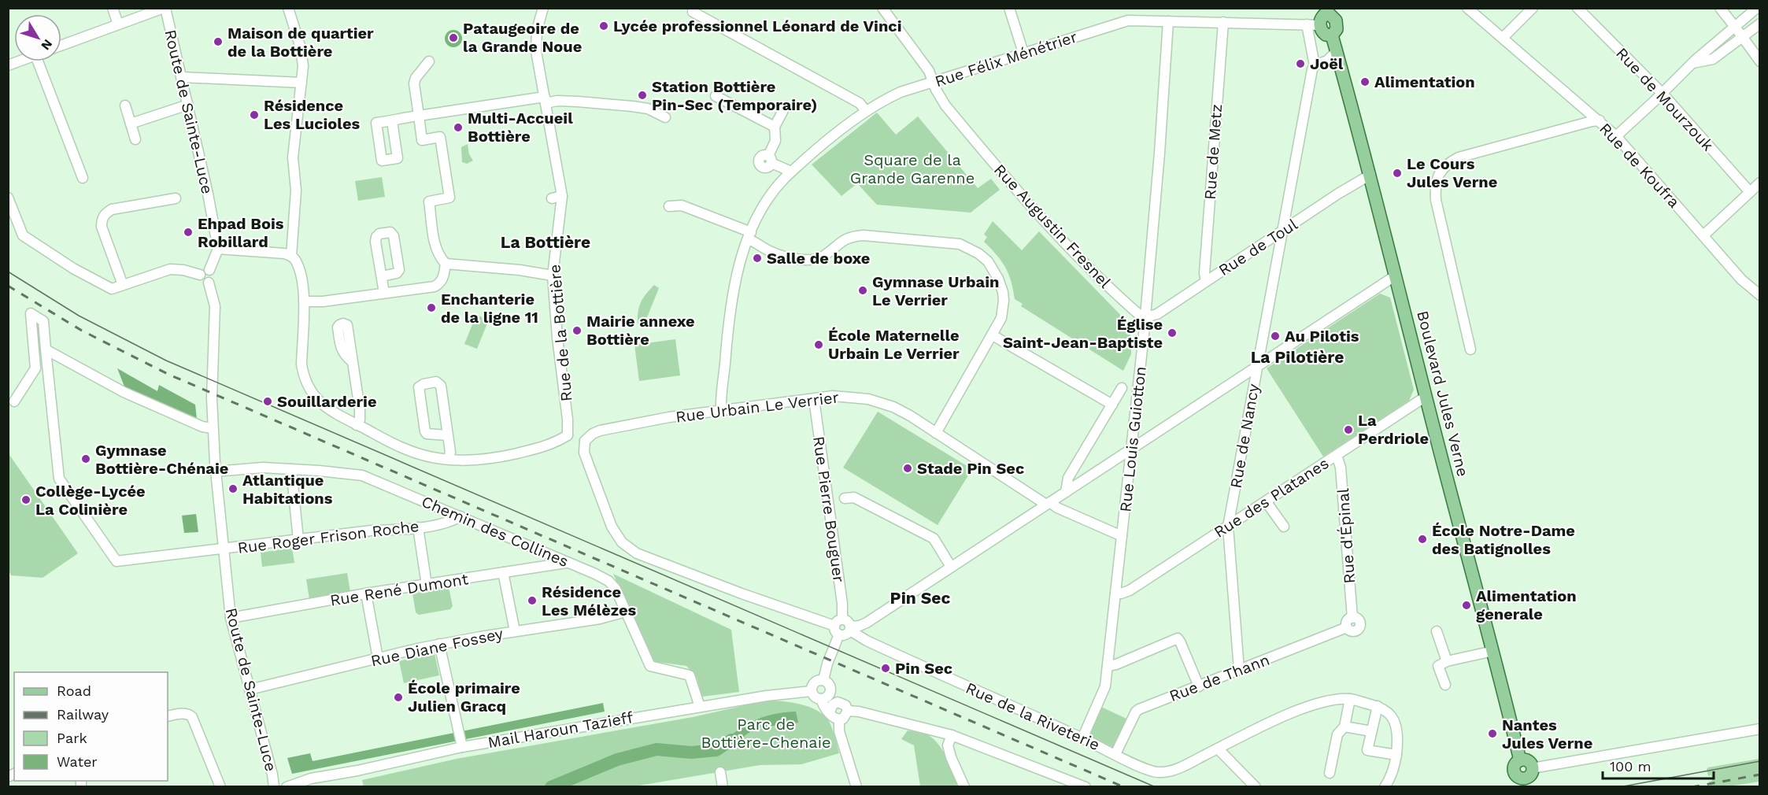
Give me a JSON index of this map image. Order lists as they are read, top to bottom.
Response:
{
  "streets": {
    "main road": ["Boulevard Jules Verne"],
    "street": [
      "Rue Félix Ménétrier",
      "Rue de Mourzouk",
      "Route de Sainte-Luce",
      "Rue de Metz",
      "Rue de Koufra",
      "Rue Augustin Fresnel",
      "Rue de Toul",
      "Rue de la Bottière",
      "Rue Urbain Le Verrier",
      "Rue de Nancy",
      "Rue Louis Guiotton",
      "Rue des Platanes",
      "Rue Pierre Bouguer",
      "Chemin des Collines",
      "Rue d'Épinal",
      "Rue Roger Frison Roche",
      "Rue René Dumont",
      "Rue Diane Fossey",
      "Rue de Thann",
      "Rue de la Riveterie",
      "Mail Haroun Tazieff"
    ]
  },
  "crossings": [
    ["Rue Félix Ménétrier", "Rue de Metz"],
    ["Rue Félix Ménétrier", "Rue Augustin Fresnel"],
    ["Rue Félix Ménétrier", "Boulevard Jules Verne"],
    ["Rue Félix Ménétrier", "Rue Urbain Le Verrier"],
    ["Rue Félix Ménétrier", "Rue de Nancy"],
    ["Rue Félix Ménétrier", "Rue Louis Guiotton"],
    ["Route de Sainte-Luce", "Chemin des Collines"],
    ["Route de Sainte-Luce", "Rue Roger Frison Roche"],
    ["Route de Sainte-Luce", "Rue René Dumont"],
    ["Route de Sainte-Luce", "Rue Diane Fossey"],
    ["Rue de Metz", "Rue de Toul"],
    ["Rue Augustin Fresnel", "Rue de Toul"],
    ["Rue Augustin Fresnel", "Rue Louis Guiotton"],
    ["Rue de Toul", "Boulevard Jules Verne"],
    ["Rue de Toul", "Rue de Nancy"],
    ["Rue de Toul", "Rue Louis Guiotton"],
    ["Boulevard Jules Verne", "Rue des Platanes"],
    ["Rue Urbain Le Verrier", "Rue Louis Guiotton"],
    ["Rue Urbain Le Verrier", "Rue Pierre Bouguer"],
    ["Rue de Nancy", "Rue des Platanes"],
    ["Rue de Nancy", "Rue de Thann"],
    ["Rue Louis Guiotton", "Rue des Platanes"],
    ["Rue Louis Guiotton", "Rue de la Riveterie"],
    ["Rue des Platanes", "Rue d'Épinal"],
    ["Rue Pierre Bouguer", "Rue de la Riveterie"],
    ["Chemin des Collines", "Rue Roger Frison Roche"],
    ["Chemin des Collines", "Rue René Dumont"],
    ["Chemin des Collines", "Rue Diane Fossey"],
    ["Chemin des Collines", "Mail Haroun Tazieff"],
    ["Rue d'Épinal", "Rue de Thann"],
    ["Rue de Thann", "Rue de la Riveterie"]
  ],
  "districts": ["La Bottière", "La Pilotière", "Pin Sec"],
  "parks": ["Square de la Grande Garenne", "Parc de Bottière-Chenaie"],
  "places": [
    "Lycée professionnel Léonard de Vinci",
    "Pataugeoire de la Grande Noue",
    "Maison de quartier de la Bottière",
    "Joël",
    "Alimentation",
    "Station Bottière Pin-Sec (Temporaire)",
    "Résidence Les Lucioles",
    "Multi-Accueil Bottière",
    "Le Cours Jules Verne",
    "Ehpad Bois Robillard",
    "Salle de boxe",
    "Gymnase Urbain Le Verrier",
    "Enchanterie de la ligne 11",
    "Mairie annexe Bottière",
    "Église Saint-Jean-Baptiste",
    "Au Pilotis",
    "École Maternelle Urbain Le Verrier",
    "Souillarderie",
    "La Perdriole",
    "Gymnase Bottière-Chénaie",
    "Stade Pin Sec",
    "Atlantique Habitations",
    "Collège-Lycée La Colinière",
    "École Notre-Dame des Batignolles",
    "Résidence Les Mélèzes",
    "Alimentation generale",
    "Pin Sec",
    "École primaire Julien Gracq",
    "Nantes Jules Verne"
  ],
  "legend": [
    "Road",
    "Railway",
    "Park",
    "Water"
  ],
  "scale_bar": "100 m",
  "north": "bottom right"
}
